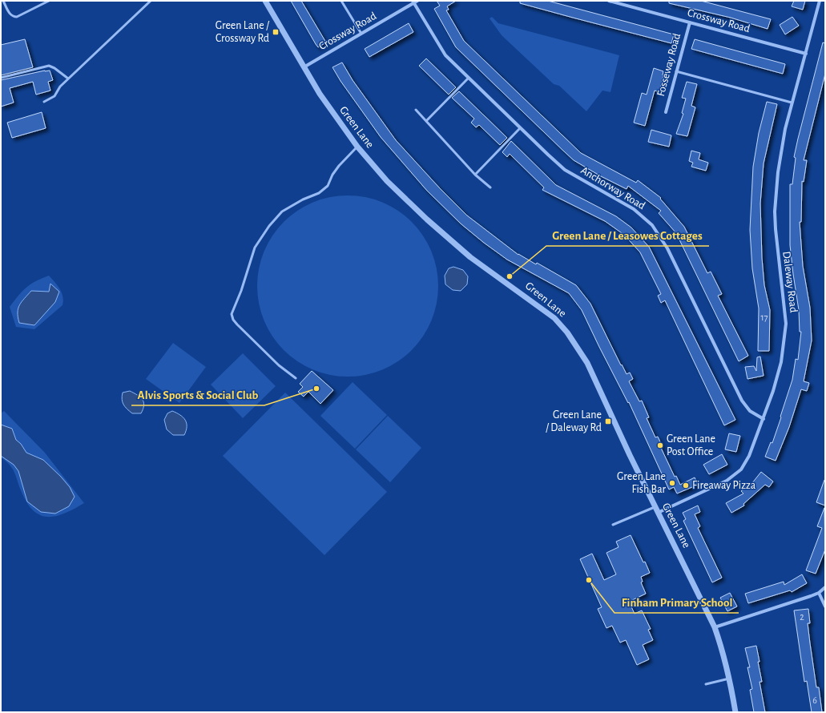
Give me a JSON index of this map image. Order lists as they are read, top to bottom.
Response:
{
  "streets": {
    "street": [
      "Crossway Road",
      "Fosseway Road",
      "Green Lane",
      "Anchorway Road",
      "Daleway Road"
    ]
  },
  "crossings": [
    ["Crossway Road", "Fosseway Road"],
    ["Crossway Road", "Green Lane"],
    ["Crossway Road", "Anchorway Road"],
    ["Crossway Road", "Daleway Road"],
    ["Green Lane", "Daleway Road"],
    ["Anchorway Road", "Daleway Road"]
  ],
  "places": {
    "transit": ["Green Lane / Crossway Rd", "Green Lane / Daleway Rd"],
    "other": [
      "Green Lane / Leasowes Cottages",
      "Alvis Sports & Social Club",
      "Green Lane Post Office",
      "Green Lane Fish Bar",
      "Fireaway Pizza",
      "Finham Primary School"
    ]
  },
  "house_numbers": ["17", "2", "6"]
}
